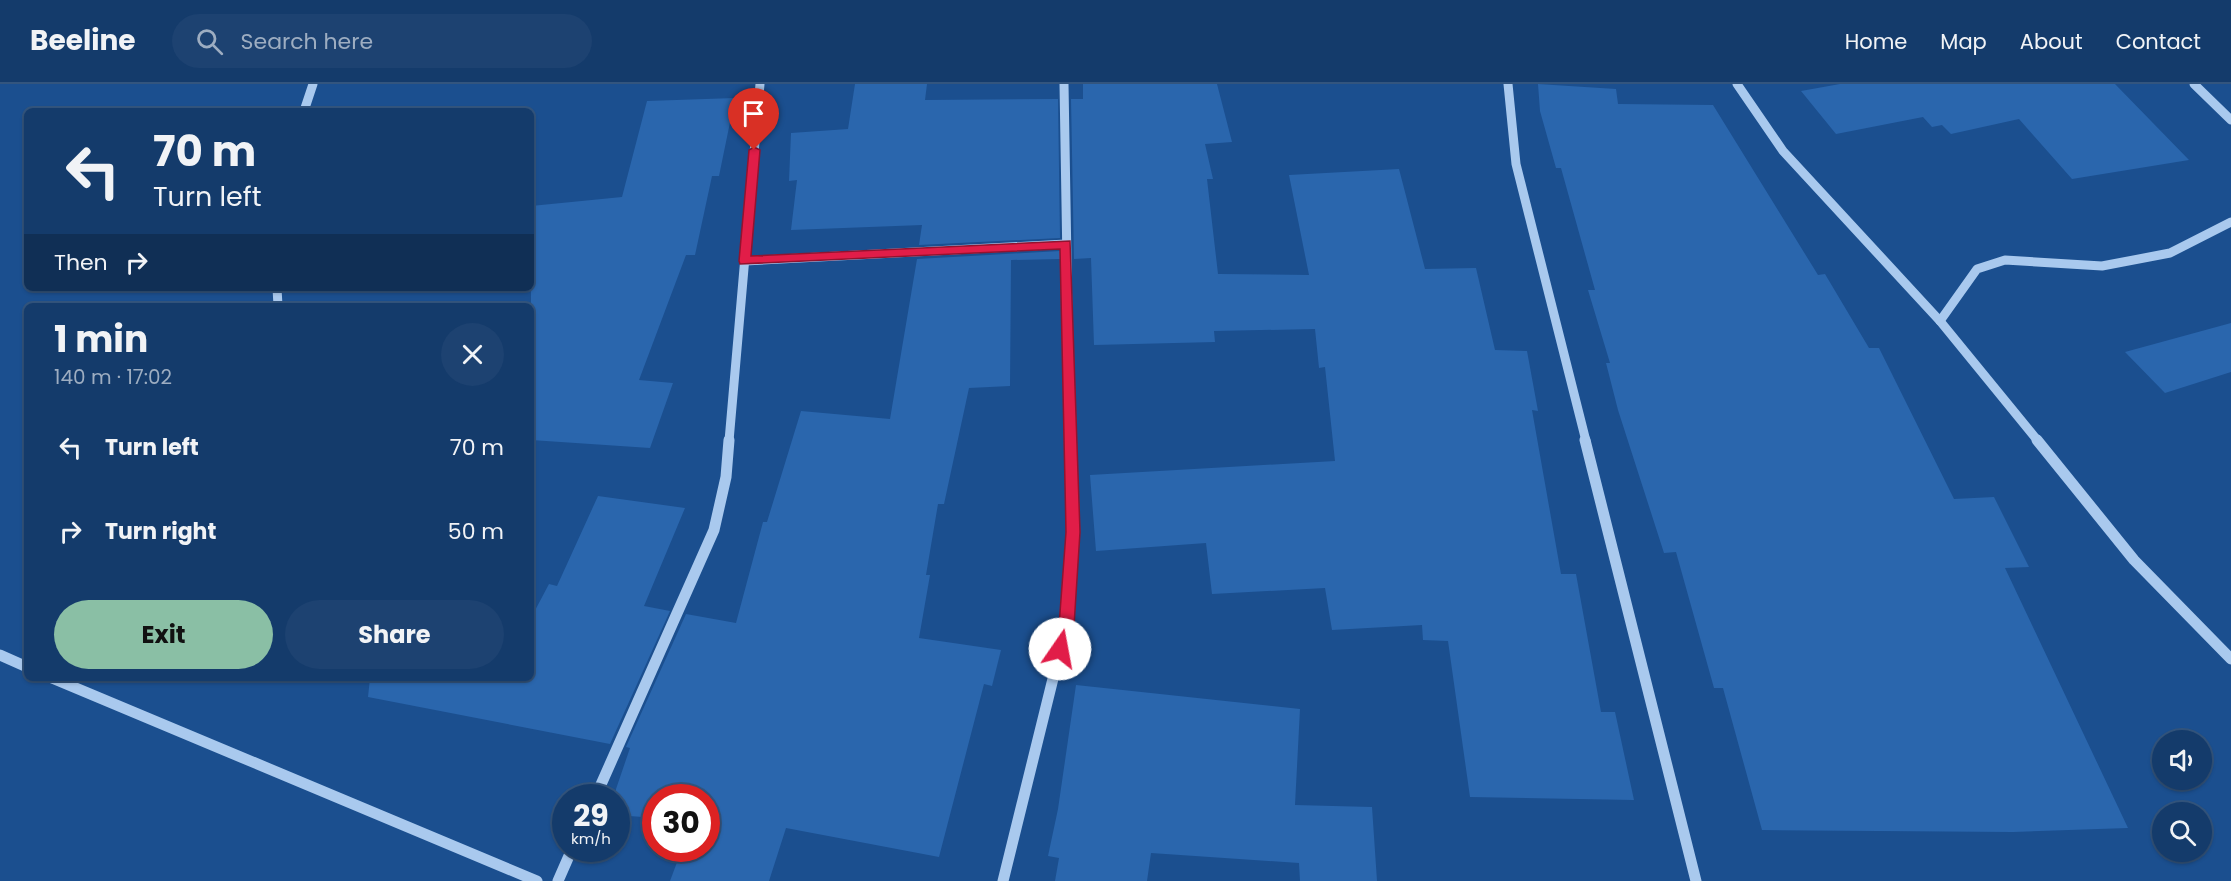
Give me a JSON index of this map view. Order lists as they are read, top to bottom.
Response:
{
  "page": {
    "header": "Beeline",
    "search": "Search here",
    "nav": [
      "Home",
      "Map",
      "About",
      "Contact"
    ],
    "turn": ["70 m", "Turn left"],
    "then": "Then",
    "heading": ["1 min", "140 m · 17:02"],
    "list": [
      {
        "name": "Turn left",
        "value": "70 m"
      },
      {
        "name": "Turn right",
        "value": "50 m"
      }
    ],
    "buttons": ["Exit", "Share"],
    "speed": "29 km/h",
    "limit": "30"
  }
}
